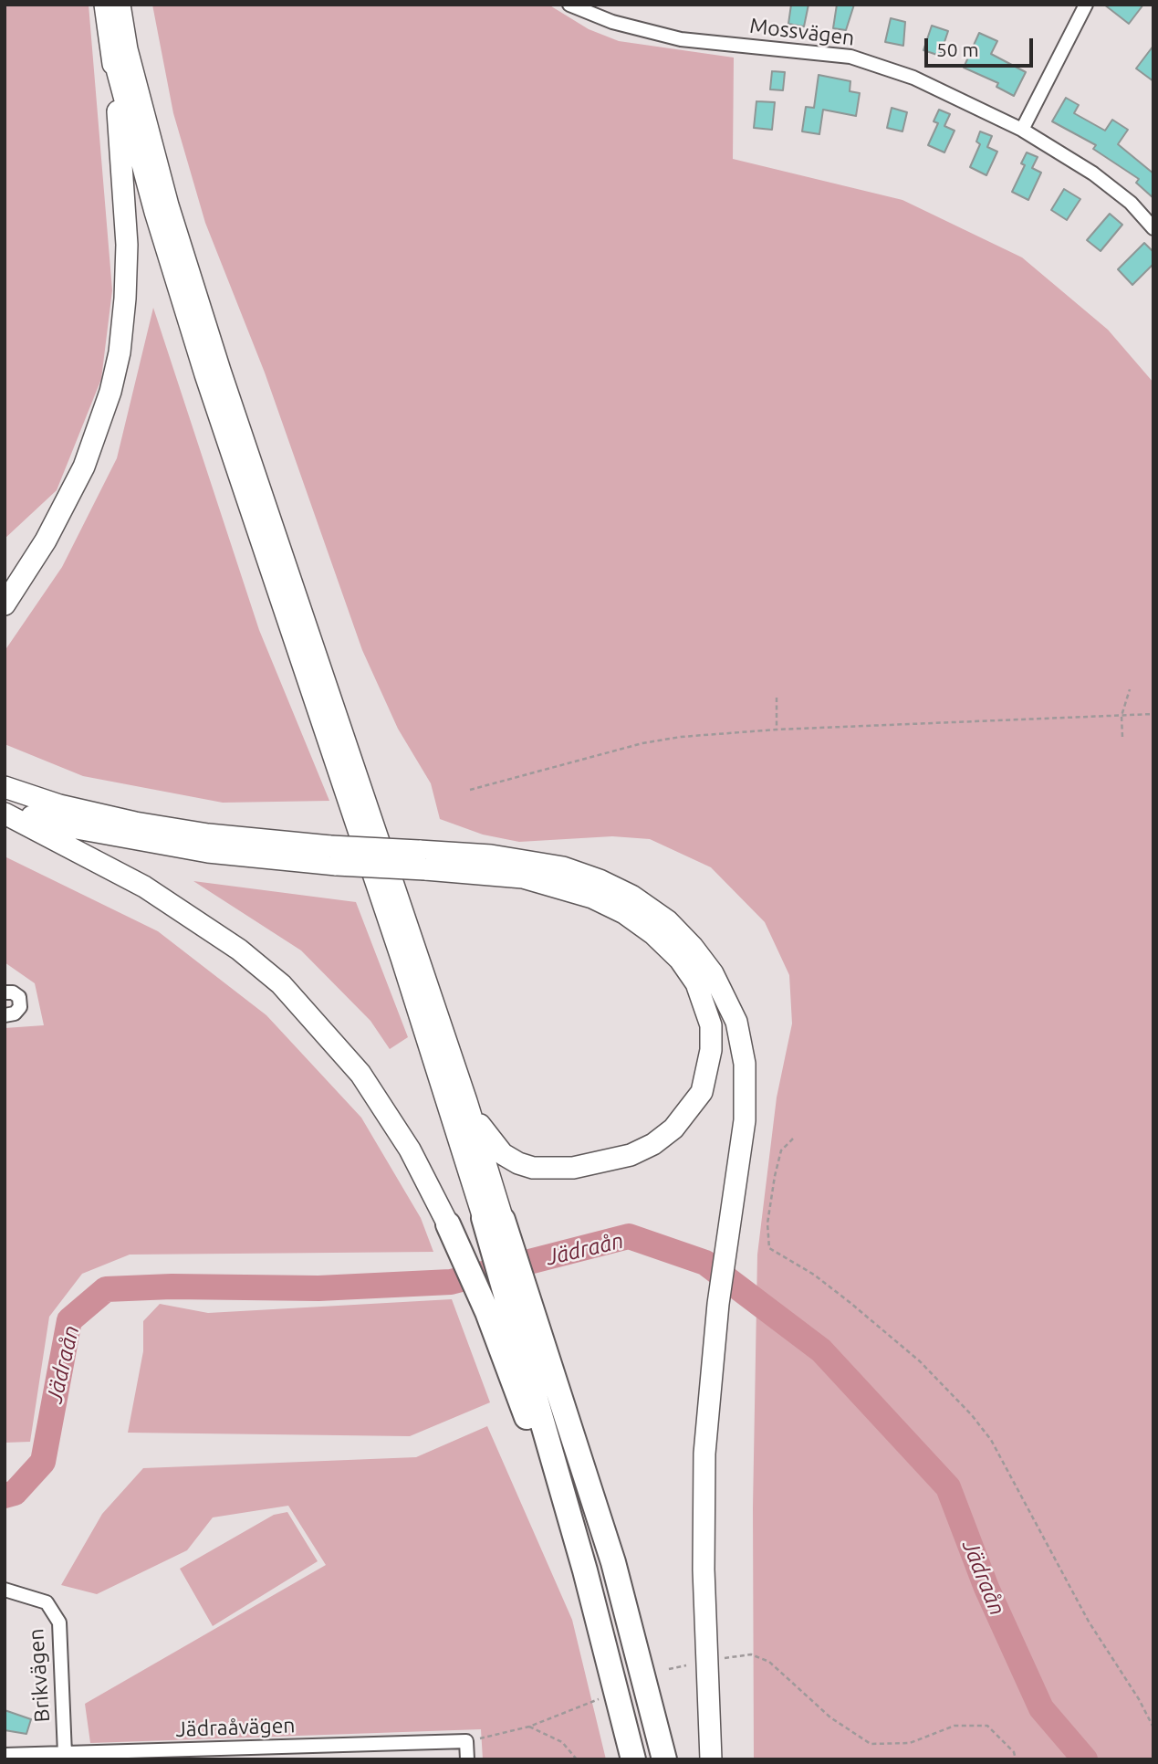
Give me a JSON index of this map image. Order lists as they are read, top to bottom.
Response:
{
  "streets": {
    "street": ["Mossvägen", "Brikvägen", "Jädraåvägen"]
  },
  "crossings": [
    ["Brikvägen", "Jädraåvägen"]
  ],
  "water": ["Jädraån"],
  "scale_bar": "50 m"
}
